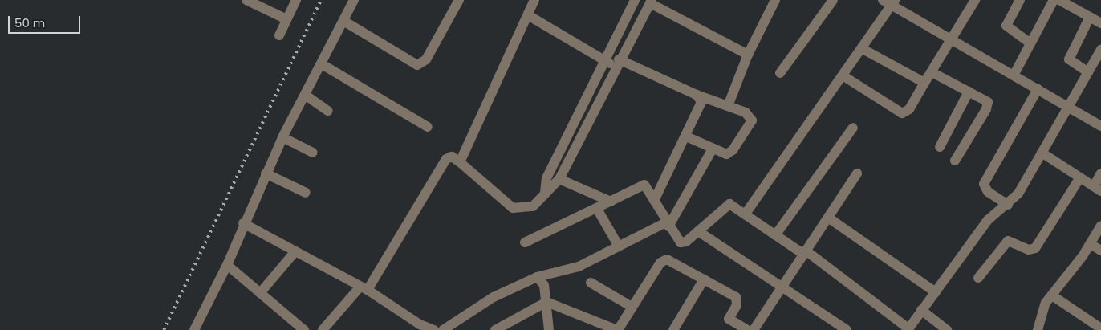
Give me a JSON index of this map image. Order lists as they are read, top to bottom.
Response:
{
  "scale_bar": "50 m"
}
